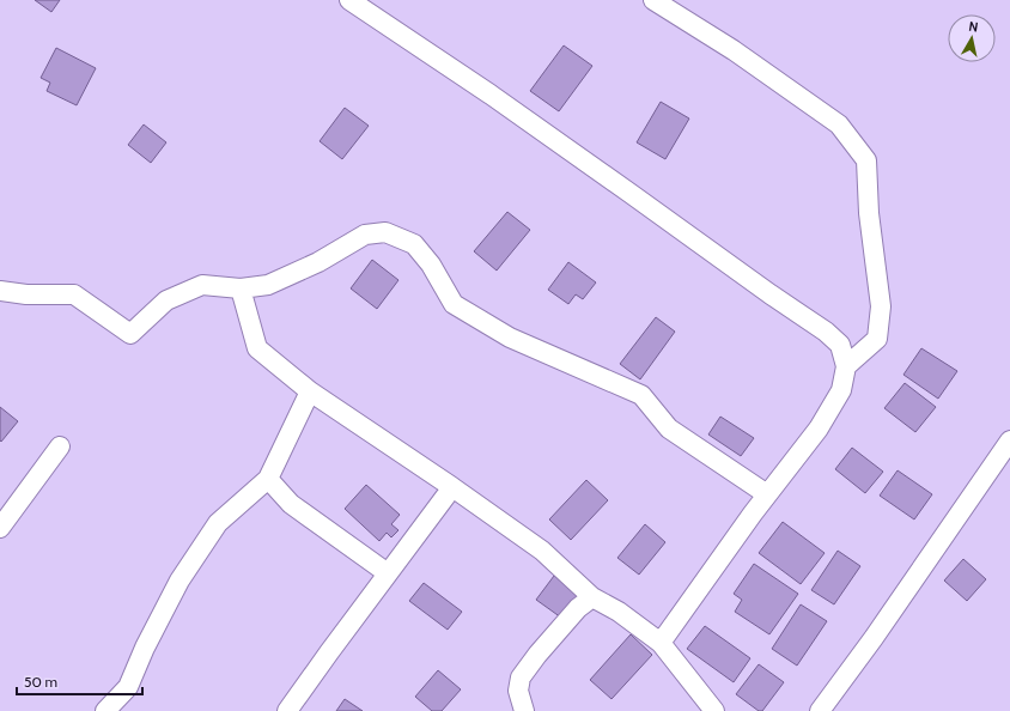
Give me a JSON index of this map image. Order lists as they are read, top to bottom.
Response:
{
  "scale_bar": "50 m",
  "north": "top"
}
